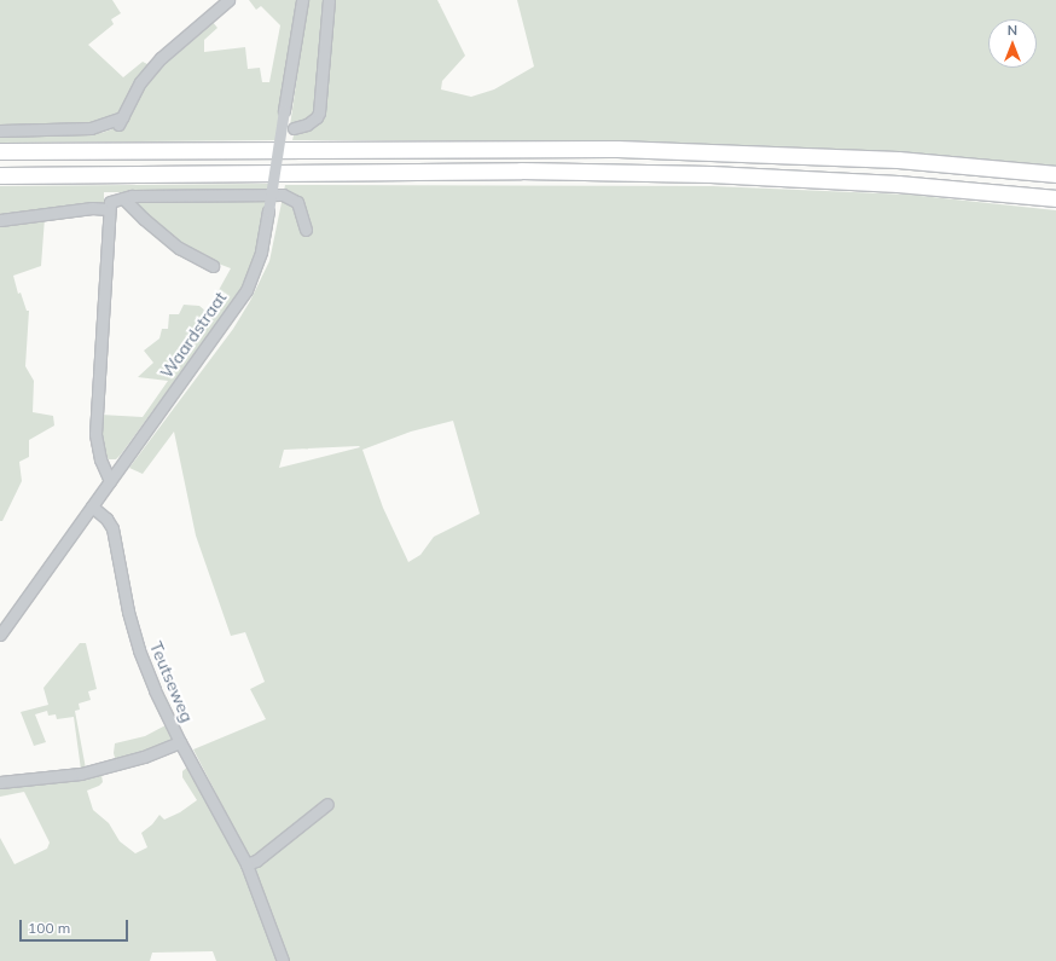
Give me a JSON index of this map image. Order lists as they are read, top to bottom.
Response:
{
  "streets": {
    "street": ["Waardstraat", "Teutseweg"]
  },
  "crossings": [
    ["Waardstraat", "Teutseweg"]
  ],
  "scale_bar": "100 m",
  "north": "top"
}
